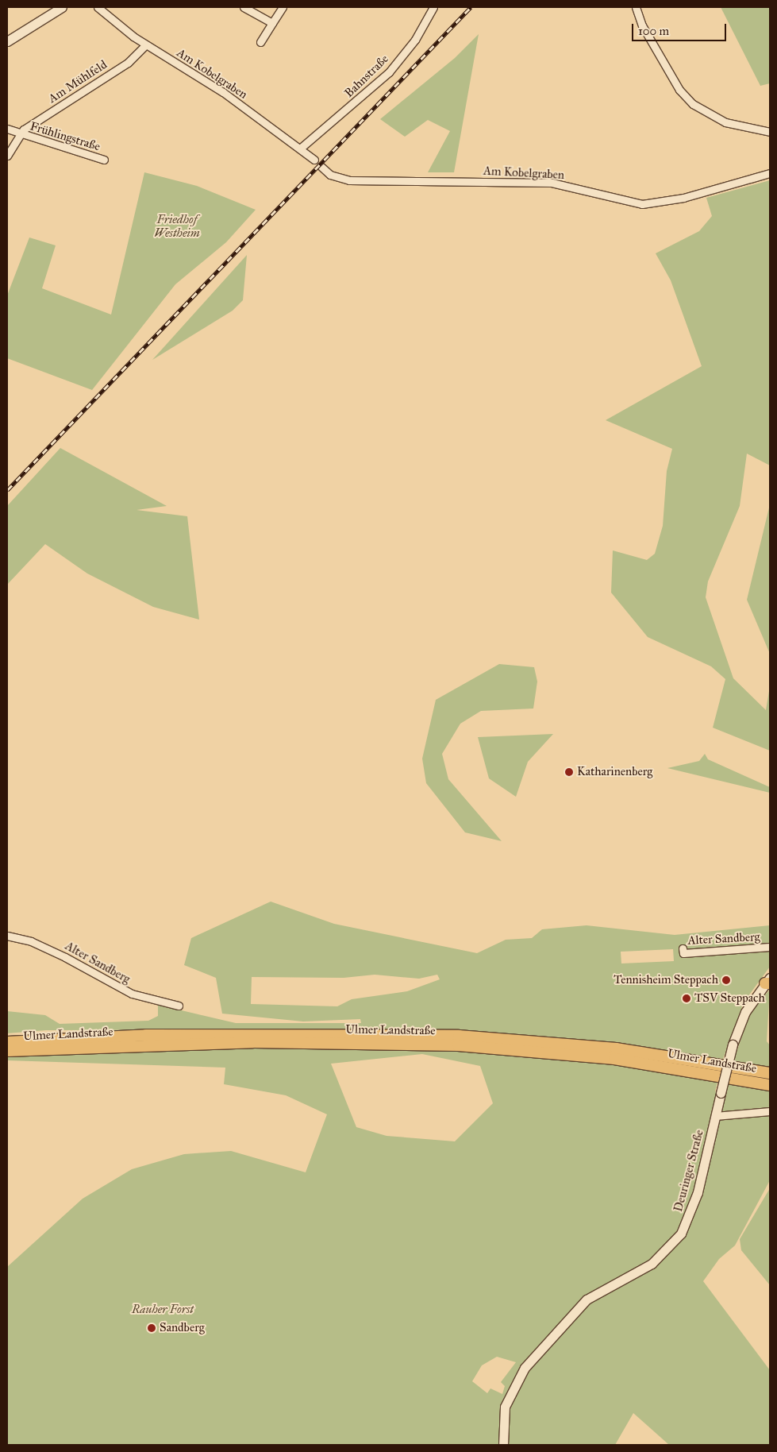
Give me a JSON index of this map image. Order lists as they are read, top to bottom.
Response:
{
  "streets": {
    "main road": ["Ulmer Landstraße"],
    "street": [
      "Am Kobelgraben",
      "Bahnstraße",
      "Am Mühlfeld",
      "Frühlingstraße",
      "Alter Sandberg",
      "Deuringer Straße"
    ]
  },
  "crossings": [
    ["Am Kobelgraben", "Bahnstraße"],
    ["Am Kobelgraben", "Am Mühlfeld"],
    ["Am Mühlfeld", "Frühlingstraße"]
  ],
  "parks": ["Friedhof Westheim", "Rauher Forst"],
  "places": [
    "Katharinenberg",
    "Tennisheim Steppach",
    "TSV Steppach",
    "Sandberg"
  ],
  "scale_bar": "100 m"
}
